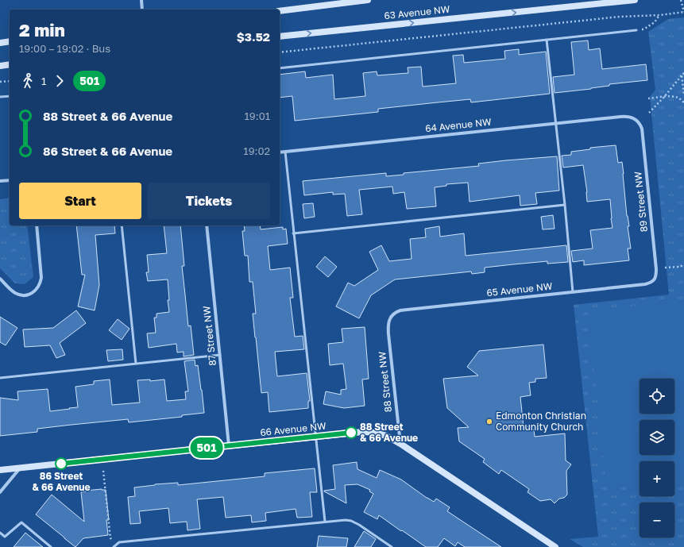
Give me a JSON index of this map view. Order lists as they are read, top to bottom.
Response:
{
  "streets": {
    "street": [
      "63 Avenue NW",
      "64 Avenue NW",
      "89 Street NW",
      "65 Avenue NW",
      "87 Street NW",
      "88 Street NW",
      "66 Avenue NW"
    ]
  },
  "crossings": [
    ["64 Avenue NW", "89 Street NW"],
    ["89 Street NW", "65 Avenue NW"],
    ["65 Avenue NW", "88 Street NW"],
    ["87 Street NW", "66 Avenue NW"],
    ["88 Street NW", "66 Avenue NW"]
  ],
  "one_way": ["63 Avenue NW"],
  "places": ["Edmonton Christian Community Church", "88 Street & 66 Avenue", "86 Street & 66 Avenue"],
  "lines": ["bus line 501"],
  "page": {
    "on_map": "501",
    "heading": ["2 min", "19:00 – 19:02 · Bus", "$3.52"],
    "legs": ["1", "501"],
    "list": [
      {
        "name": "88 Street & 66 Avenue",
        "value": "19:01"
      },
      {
        "name": "86 Street & 66 Avenue",
        "value": "19:02"
      }
    ],
    "buttons": ["Start", "Tickets"],
    "map_buttons": ["+", "−"]
  }
}
